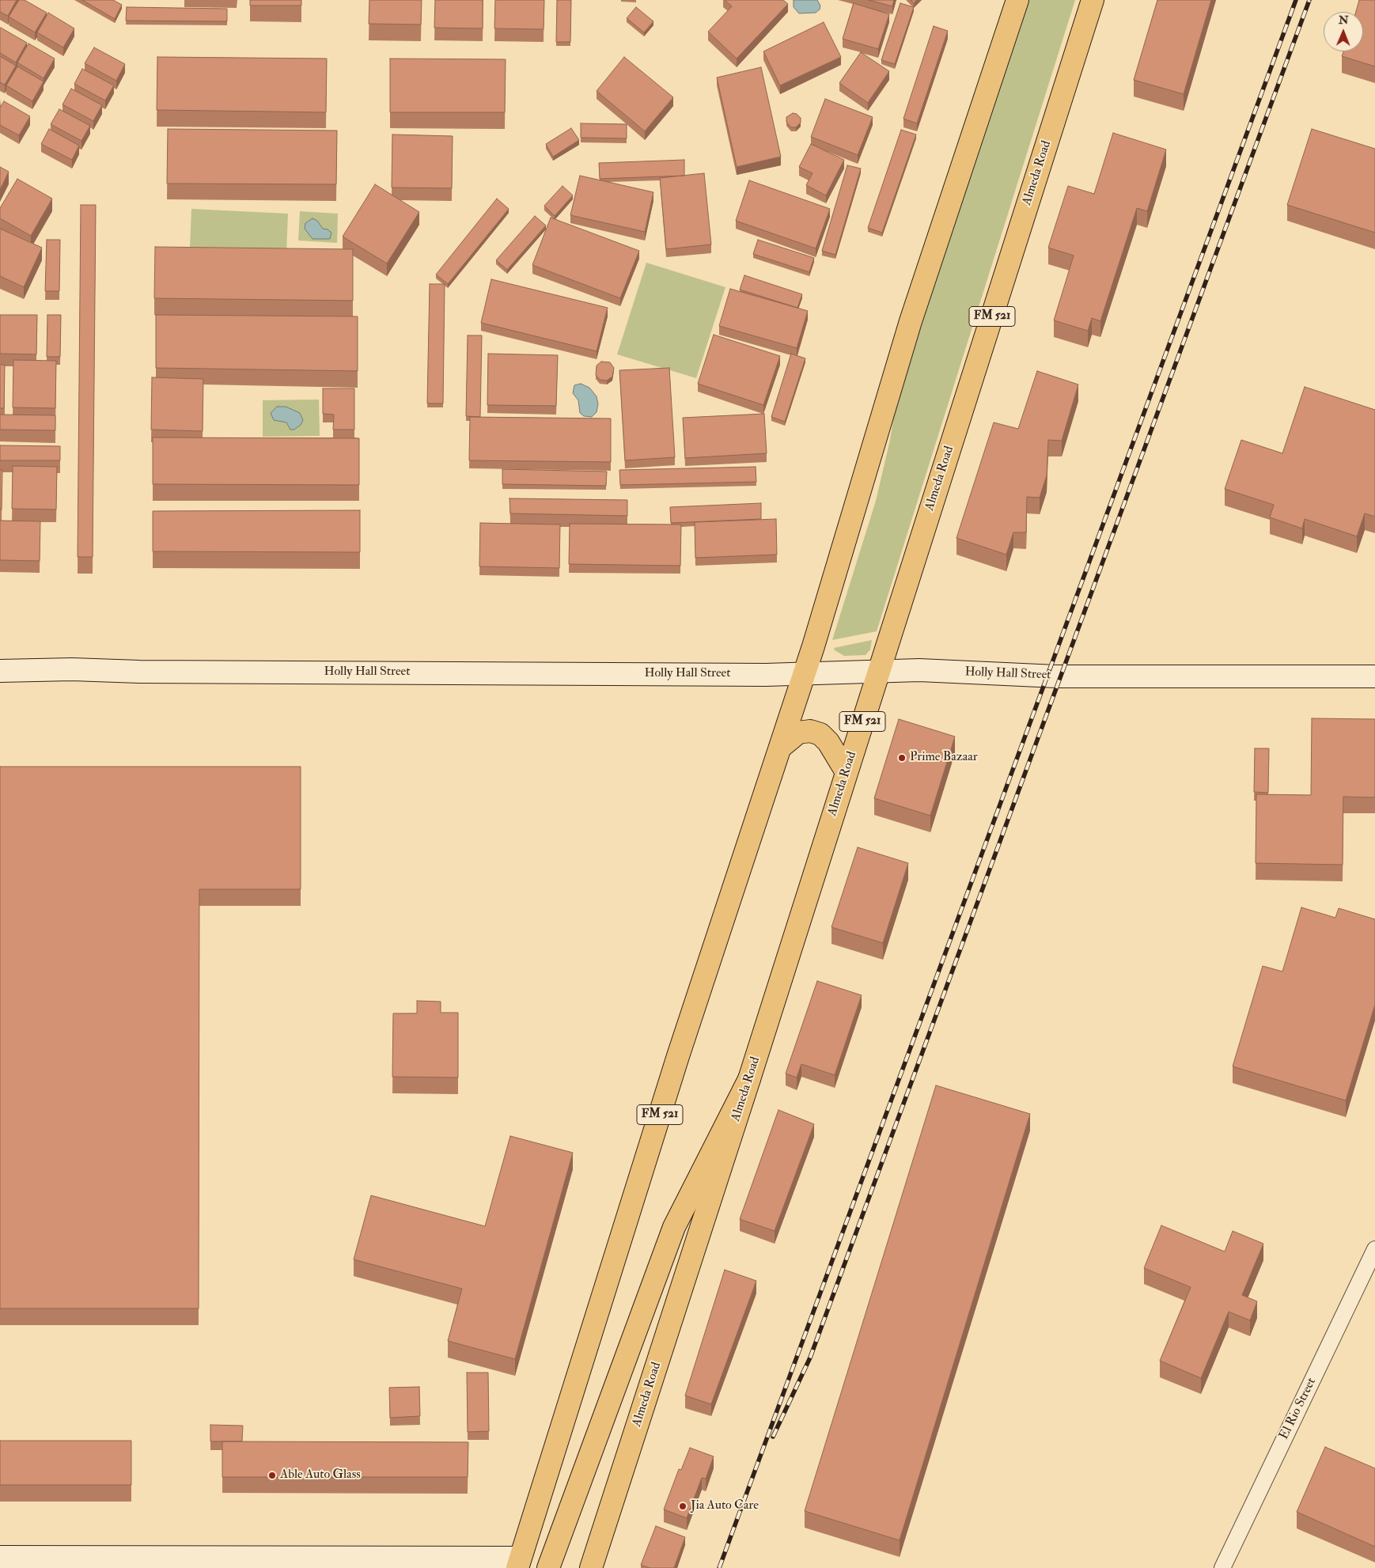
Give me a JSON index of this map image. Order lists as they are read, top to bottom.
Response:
{
  "streets": {
    "main road": ["Almeda Road", "FM 521"],
    "street": ["Holly Hall Street", "El Rio Street"]
  },
  "crossings": [
    ["Almeda Road", "Holly Hall Street"],
    ["FM 521", "Holly Hall Street"]
  ],
  "places": ["Prime Bazaar", "Able Auto Glass", "Jia Auto Care"],
  "north": "top"
}
